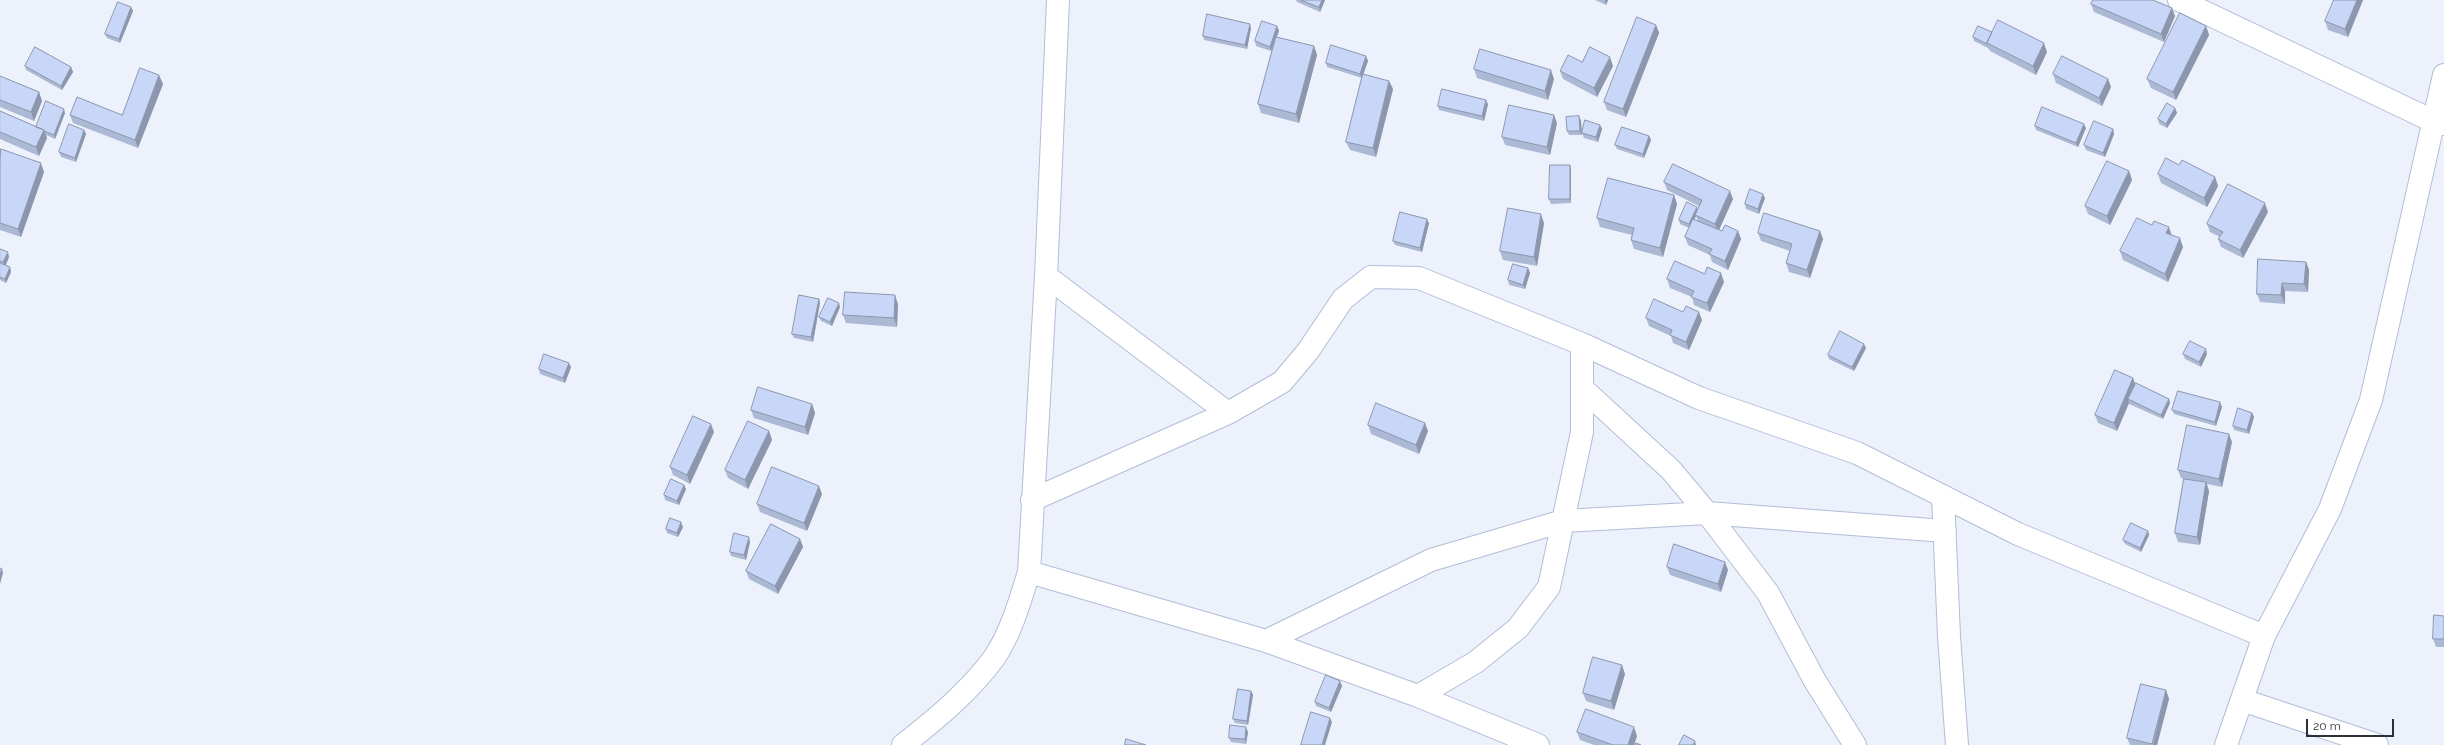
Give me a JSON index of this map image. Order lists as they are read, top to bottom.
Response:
{
  "scale_bar": "20 m"
}
